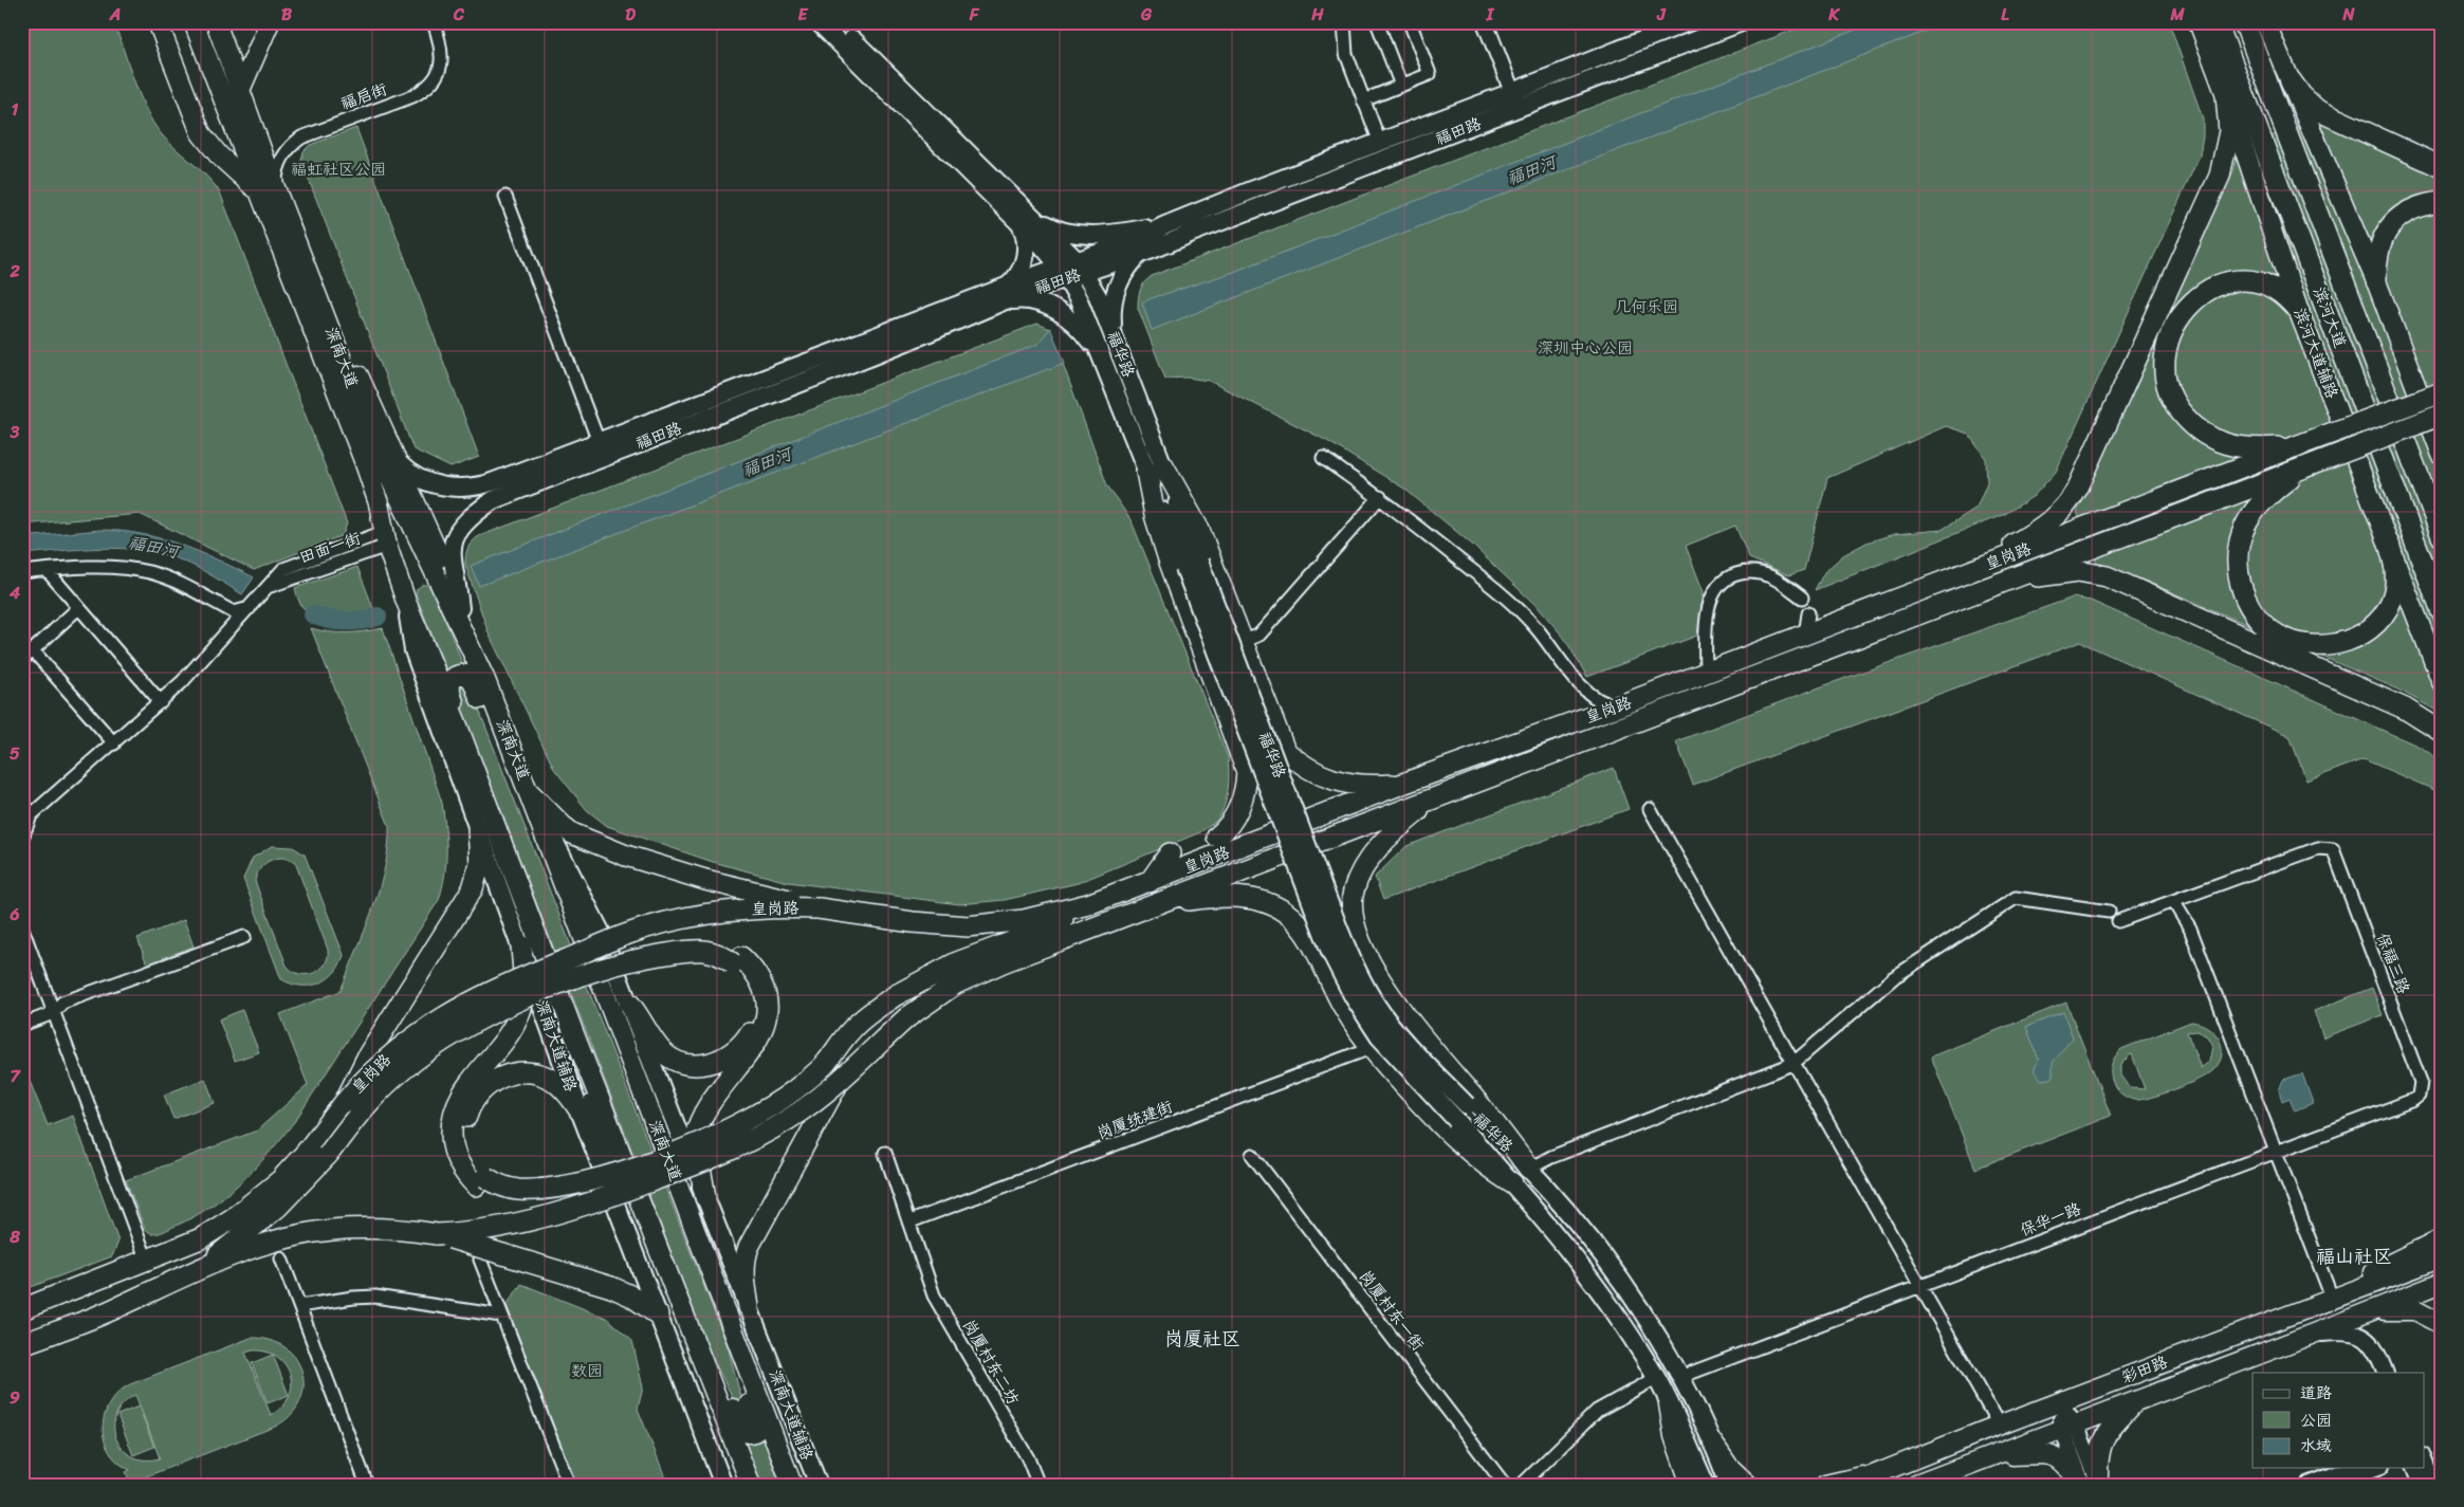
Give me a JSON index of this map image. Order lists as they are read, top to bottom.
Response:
{
  "streets": {
    "highway": ["滨河大道", "皇岗路"],
    "main road": [
      "福田路",
      "滨河大道辅路",
      "福华路",
      "深南大道",
      "深南大道辅路",
      "彩田路"
    ],
    "street": [
      "福启街",
      "田面一街",
      "保福三路",
      "岗厦统建街",
      "保华一路",
      "岗厦村东一街",
      "岗厦村东二坊"
    ]
  },
  "crossings": [
    ["福启街", "深南大道"],
    ["福田路", "福华路"],
    ["福华路", "保华一路"],
    ["深南大道", "田面一街"],
    ["深南大道", "深南大道辅路"],
    ["皇岗路", "深南大道辅路"],
    ["保福三路", "保华一路"],
    ["岗厦统建街", "岗厦村东二坊"]
  ],
  "districts": ["福山社区", "岗厦社区"],
  "water": ["福田河"],
  "parks": [
    "福虹社区公园",
    "几何乐园",
    "深圳中心公园",
    "数园"
  ],
  "legend": ["道路", "公园", "水域"],
  "grid": {
    "columns": [
      "A",
      "B",
      "C",
      "D",
      "E",
      "F",
      "G",
      "H",
      "I",
      "J",
      "K",
      "L",
      "M",
      "N"
    ],
    "rows": [
      "1",
      "2",
      "3",
      "4",
      "5",
      "6",
      "7",
      "8",
      "9"
    ]
  }
}
